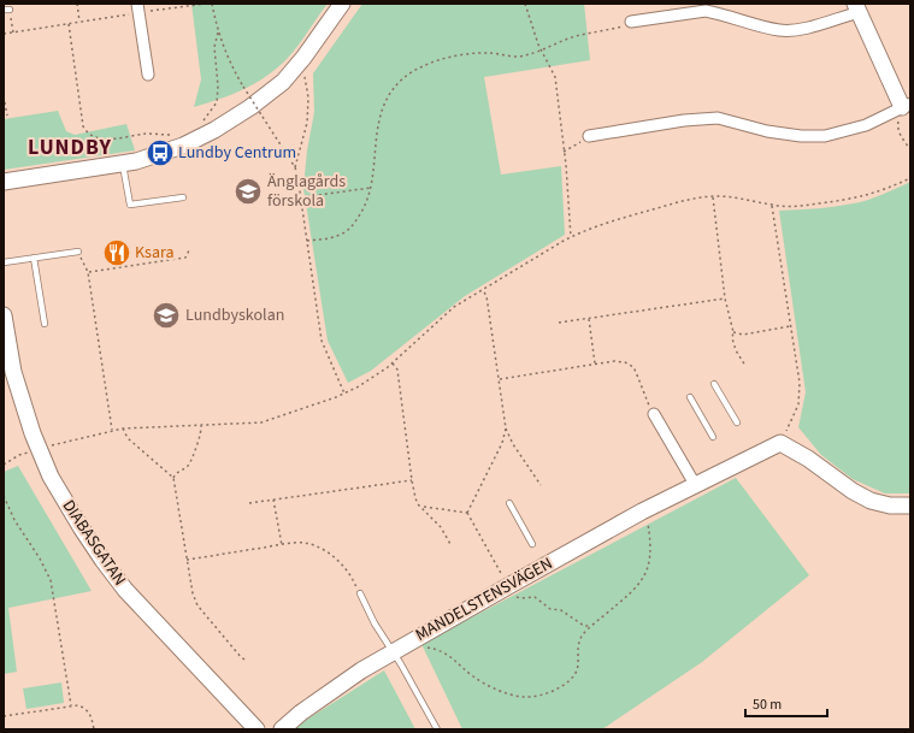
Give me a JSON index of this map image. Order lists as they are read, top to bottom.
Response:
{
  "streets": {
    "street": ["DIABASGATAN", "MANDELSTENSVÄGEN"]
  },
  "districts": ["LUNDBY"],
  "places": {
    "bus stop": ["Lundby Centrum"],
    "school or university": ["Änglagårds förskola", "Lundbyskolan"],
    "restaurant": ["Ksara"]
  },
  "scale_bar": "50 m"
}
